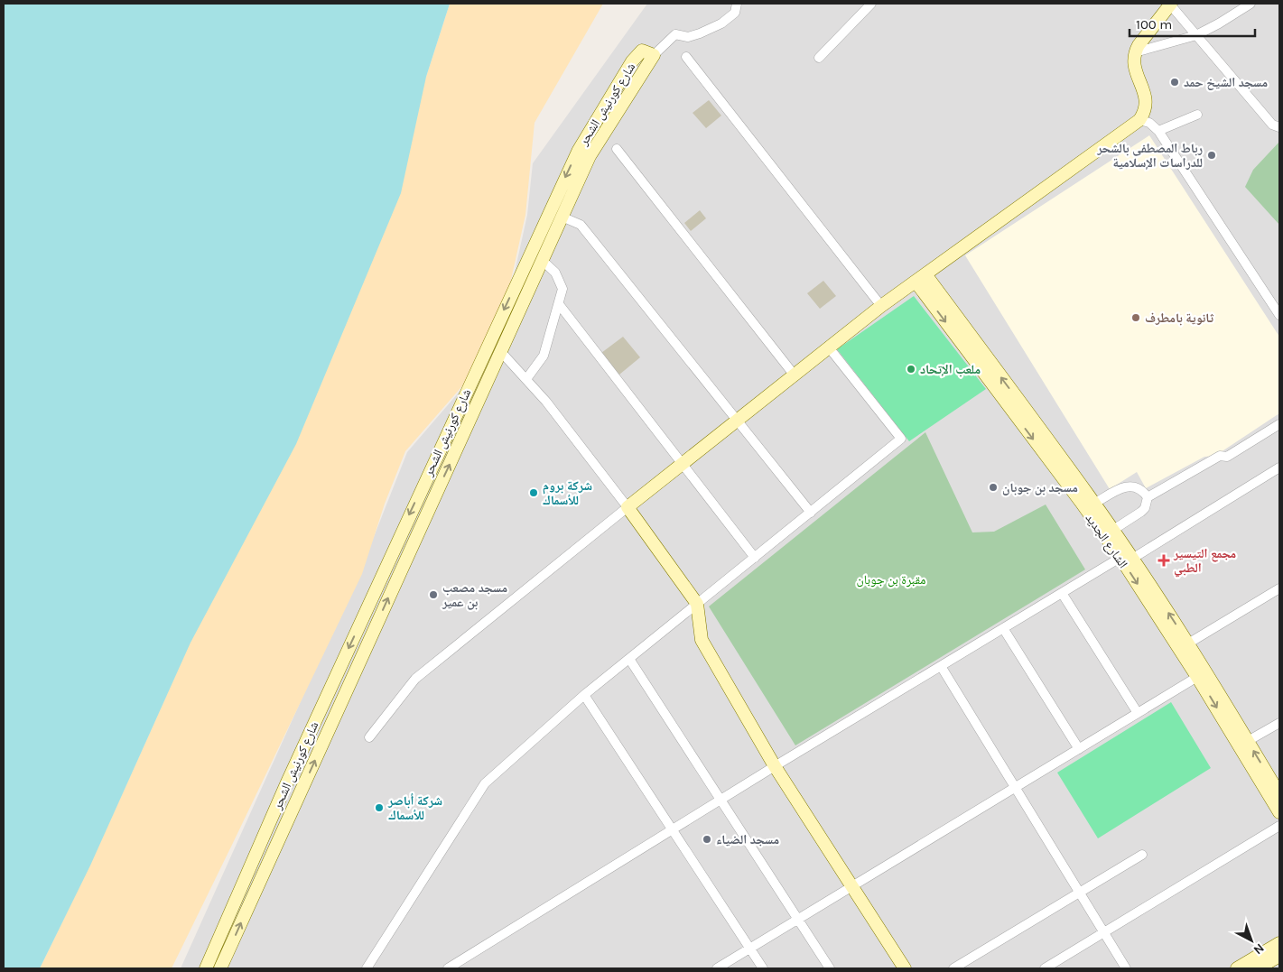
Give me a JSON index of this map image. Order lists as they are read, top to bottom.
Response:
{
  "streets": {
    "street": ["شارع كورنيش الشحر", "الشارع الجديد"]
  },
  "parks": ["مقبرة بن جوبان"],
  "places": {
    "other": [
      "مسجد الشيخ حمد",
      "رباط المصطفى بالشحر للدراسات الإسلامية",
      "ثانوية بامطرف",
      "ملعب الإتحاد",
      "مسجد بن جوبان",
      "شركة بروم للأسماك",
      "مسجد مصعب بن عمير",
      "شركة أباصر للأسماك",
      "مسجد الضياء"
    ],
    "health": ["مجمع التيسير الطبي"]
  },
  "scale_bar": "100 m",
  "north": "bottom right"
}
